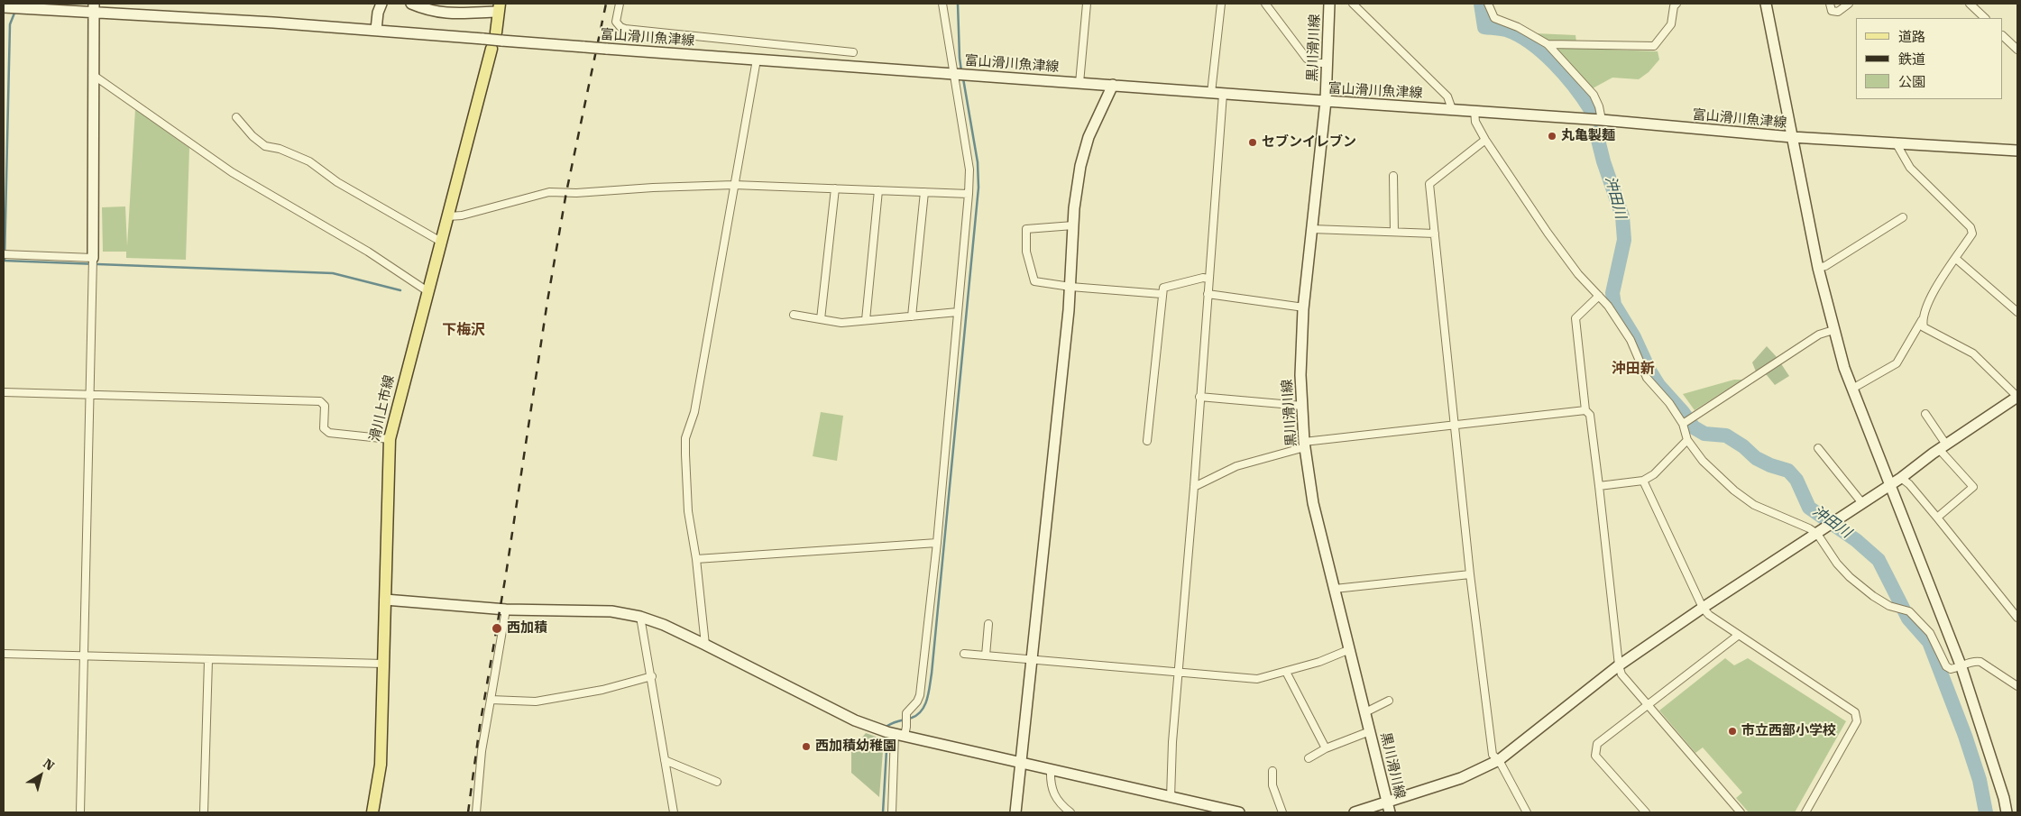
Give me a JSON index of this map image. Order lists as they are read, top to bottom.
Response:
{
  "streets": {
    "main road": ["滑川上市線"],
    "street": ["富山滑川魚津線", "黒川滑川線"]
  },
  "crossings": [
    ["富山滑川魚津線", "黒川滑川線"]
  ],
  "districts": ["下梅沢", "沖田新"],
  "water": ["沖田川"],
  "places": [
    "丸亀製麺",
    "セブンイレブン",
    "西加積",
    "市立西部小学校",
    "西加積幼稚園"
  ],
  "legend": ["道路", "鉄道", "公園"],
  "north": "top right"
}
